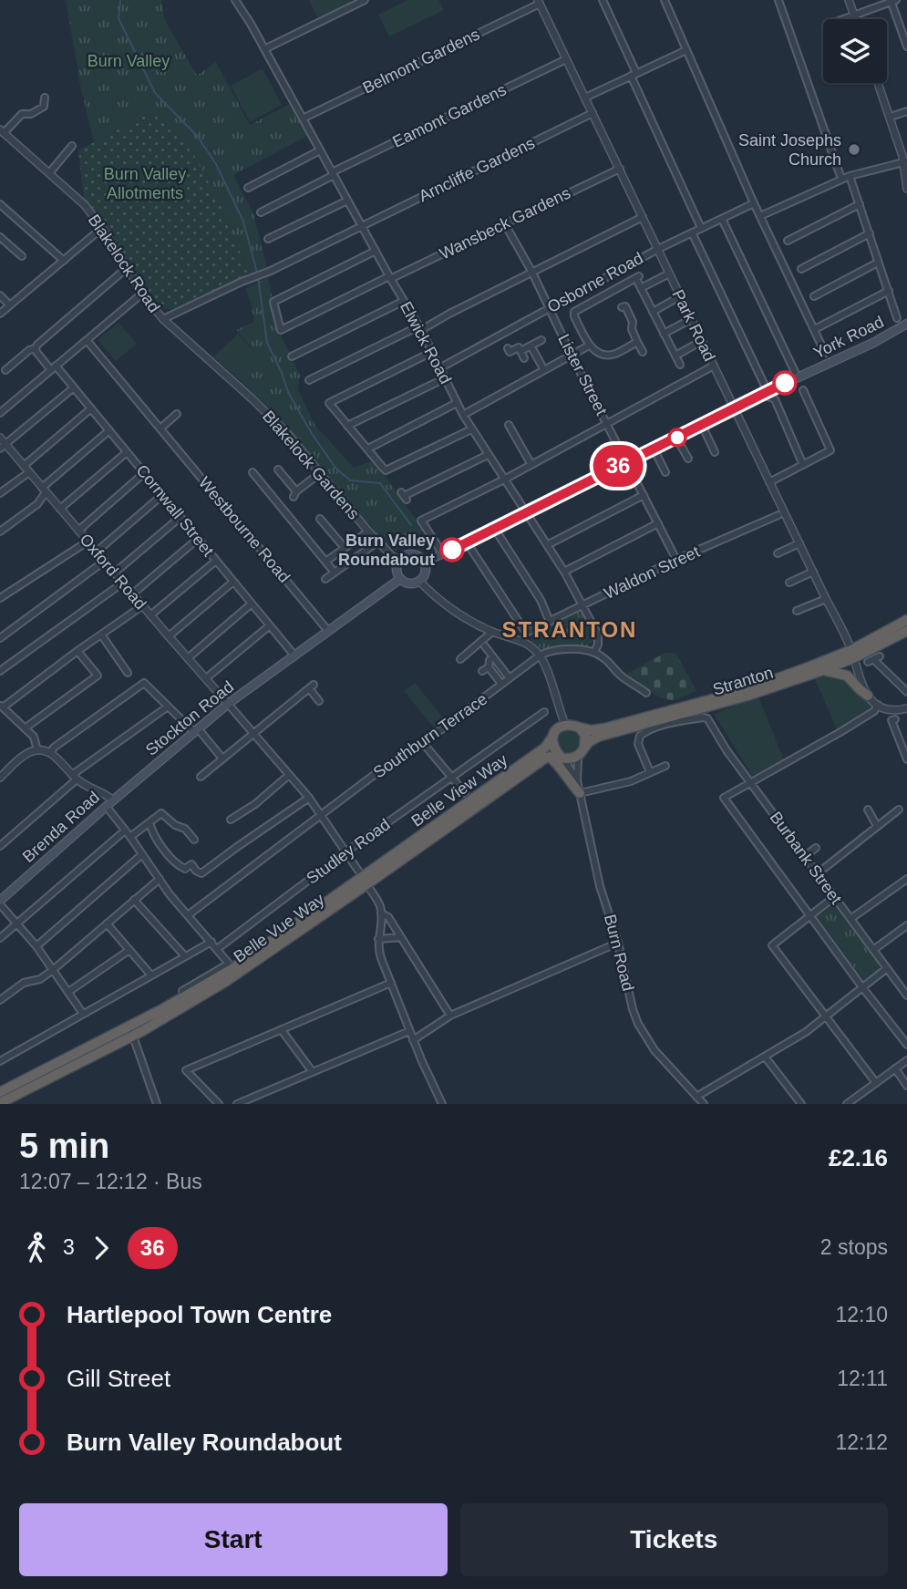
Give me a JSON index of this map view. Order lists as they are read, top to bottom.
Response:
{
  "streets": {
    "highway": ["Stranton", "Belle View Way", "Belle Vue Way"],
    "main road": ["York Road", "Stockton Road", "Brenda Road"],
    "street": [
      "Belmont Gardens",
      "Eamont Gardens",
      "Arncliffe Gardens",
      "Wansbeck Gardens",
      "Blakelock Road",
      "Osborne Road",
      "Park Road",
      "Elwick Road",
      "Lister Street",
      "Blakelock Gardens",
      "Cornwall Street",
      "Westbourne Road",
      "Oxford Road",
      "Waldon Street",
      "Southburn Terrace",
      "Studley Road",
      "Burbank Street",
      "Burn Road"
    ]
  },
  "crossings": [
    ["Belmont Gardens", "Park Road"],
    ["Belmont Gardens", "Elwick Road"],
    ["Eamont Gardens", "Park Road"],
    ["Eamont Gardens", "Elwick Road"],
    ["Arncliffe Gardens", "Blakelock Road"],
    ["Arncliffe Gardens", "Park Road"],
    ["Arncliffe Gardens", "Elwick Road"],
    ["Arncliffe Gardens", "Blakelock Gardens"],
    ["Wansbeck Gardens", "Park Road"],
    ["Wansbeck Gardens", "Elwick Road"],
    ["Wansbeck Gardens", "Lister Street"],
    ["Blakelock Road", "Blakelock Gardens"],
    ["Osborne Road", "Park Road"],
    ["Osborne Road", "Elwick Road"],
    ["Osborne Road", "Lister Street"],
    ["Park Road", "York Road"],
    ["Park Road", "Stranton"],
    ["York Road", "Elwick Road"],
    ["York Road", "Lister Street"],
    ["York Road", "Blakelock Gardens"],
    ["York Road", "Waldon Street"],
    ["York Road", "Stockton Road"],
    ["Elwick Road", "Waldon Street"],
    ["Lister Street", "Waldon Street"],
    ["Blakelock Gardens", "Stockton Road"],
    ["Cornwall Street", "Stockton Road"],
    ["Westbourne Road", "Stockton Road"],
    ["Oxford Road", "Stockton Road"],
    ["Stranton", "Belle View Way"],
    ["Stranton", "Burn Road"],
    ["Stockton Road", "Brenda Road"],
    ["Belle View Way", "Belle Vue Way"],
    ["Belle View Way", "Burn Road"]
  ],
  "districts": ["STRANTON"],
  "parks": ["Burn Valley", "Burn Valley Allotments"],
  "places": ["Saint Josephs Church", "Burn Valley Roundabout"],
  "lines": ["bus line 36"],
  "page": {
    "on_map": "36",
    "heading": ["5 min", "12:07 – 12:12 · Bus", "£2.16"],
    "legs": ["3", "36", "2 stops"],
    "list": [
      {
        "name": "Hartlepool Town Centre",
        "value": "12:10"
      },
      {
        "name": "Gill Street",
        "value": "12:11"
      },
      {
        "name": "Burn Valley Roundabout",
        "value": "12:12"
      }
    ],
    "buttons": ["Start", "Tickets"]
  }
}
